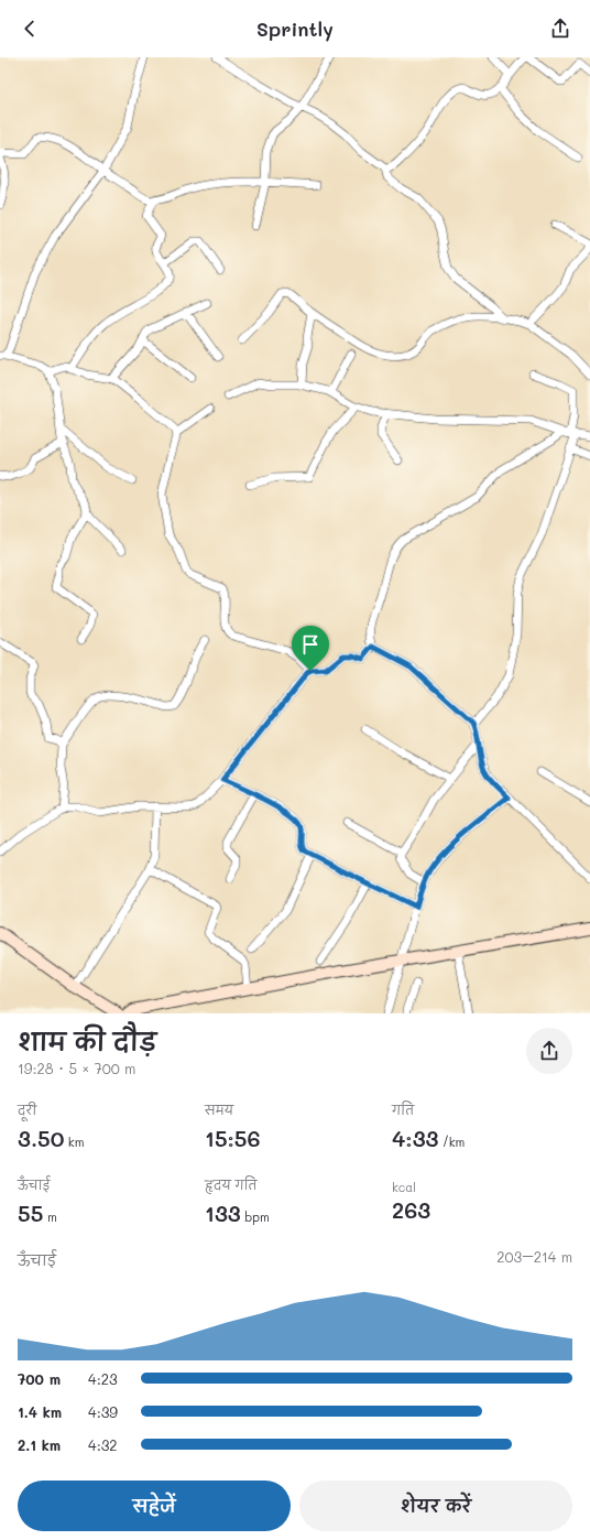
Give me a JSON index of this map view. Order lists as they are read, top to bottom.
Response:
{
  "page": {
    "header": "Sprintly",
    "heading": ["शाम की दौड़", "19:28 · 5 × 700 m"],
    "stats": [
      ["दूरी", "3.50 km"],
      ["समय", "15:56"],
      ["गति", "4:33 /km"],
      ["ऊँचाई", "55 m"],
      ["हृदय गति", "133 bpm"],
      ["kcal", "263"]
    ],
    "chart": ["ऊँचाई", "203–214 m"],
    "list": [
      {
        "name": "700 m",
        "note": "4:23"
      },
      {
        "name": "1.4 km",
        "note": "4:39"
      },
      {
        "name": "2.1 km",
        "note": "4:32"
      }
    ],
    "buttons": ["सहेजें", "शेयर करें"]
  }
}
